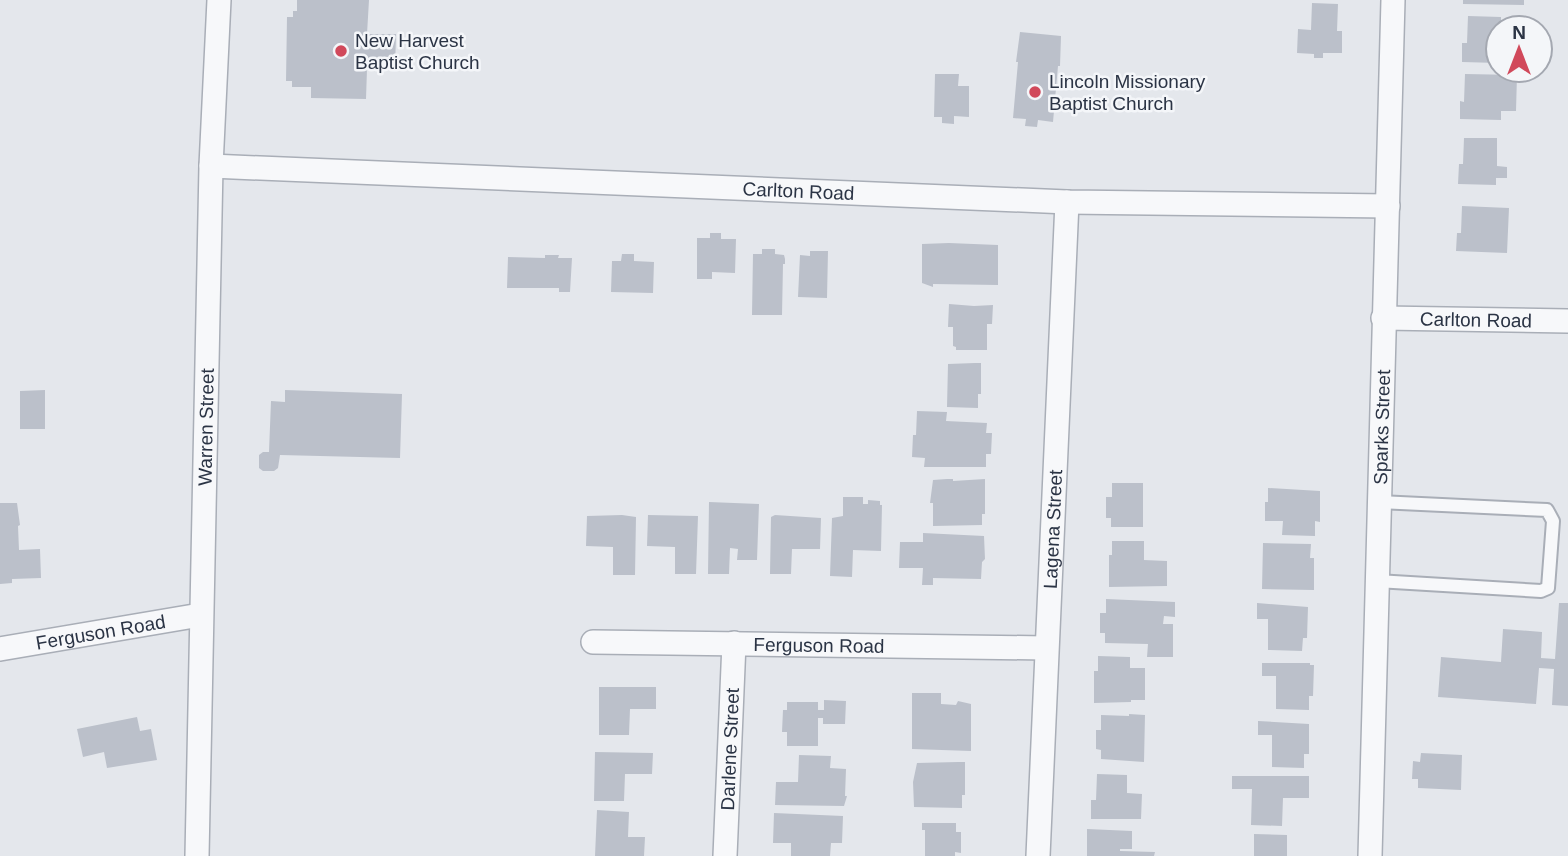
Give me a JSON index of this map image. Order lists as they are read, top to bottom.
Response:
{
  "streets": {
    "street": [
      "Carlton Road",
      "Warren Street",
      "Sparks Street",
      "Lagena Street",
      "Ferguson Road",
      "Darlene Street"
    ]
  },
  "crossings": [
    ["Carlton Road", "Warren Street"],
    ["Carlton Road", "Sparks Street"],
    ["Carlton Road", "Lagena Street"],
    ["Warren Street", "Ferguson Road"],
    ["Lagena Street", "Ferguson Road"],
    ["Ferguson Road", "Darlene Street"]
  ],
  "places": ["New Harvest Baptist Church", "Lincoln Missionary Baptist Church"],
  "north": "top"
}
